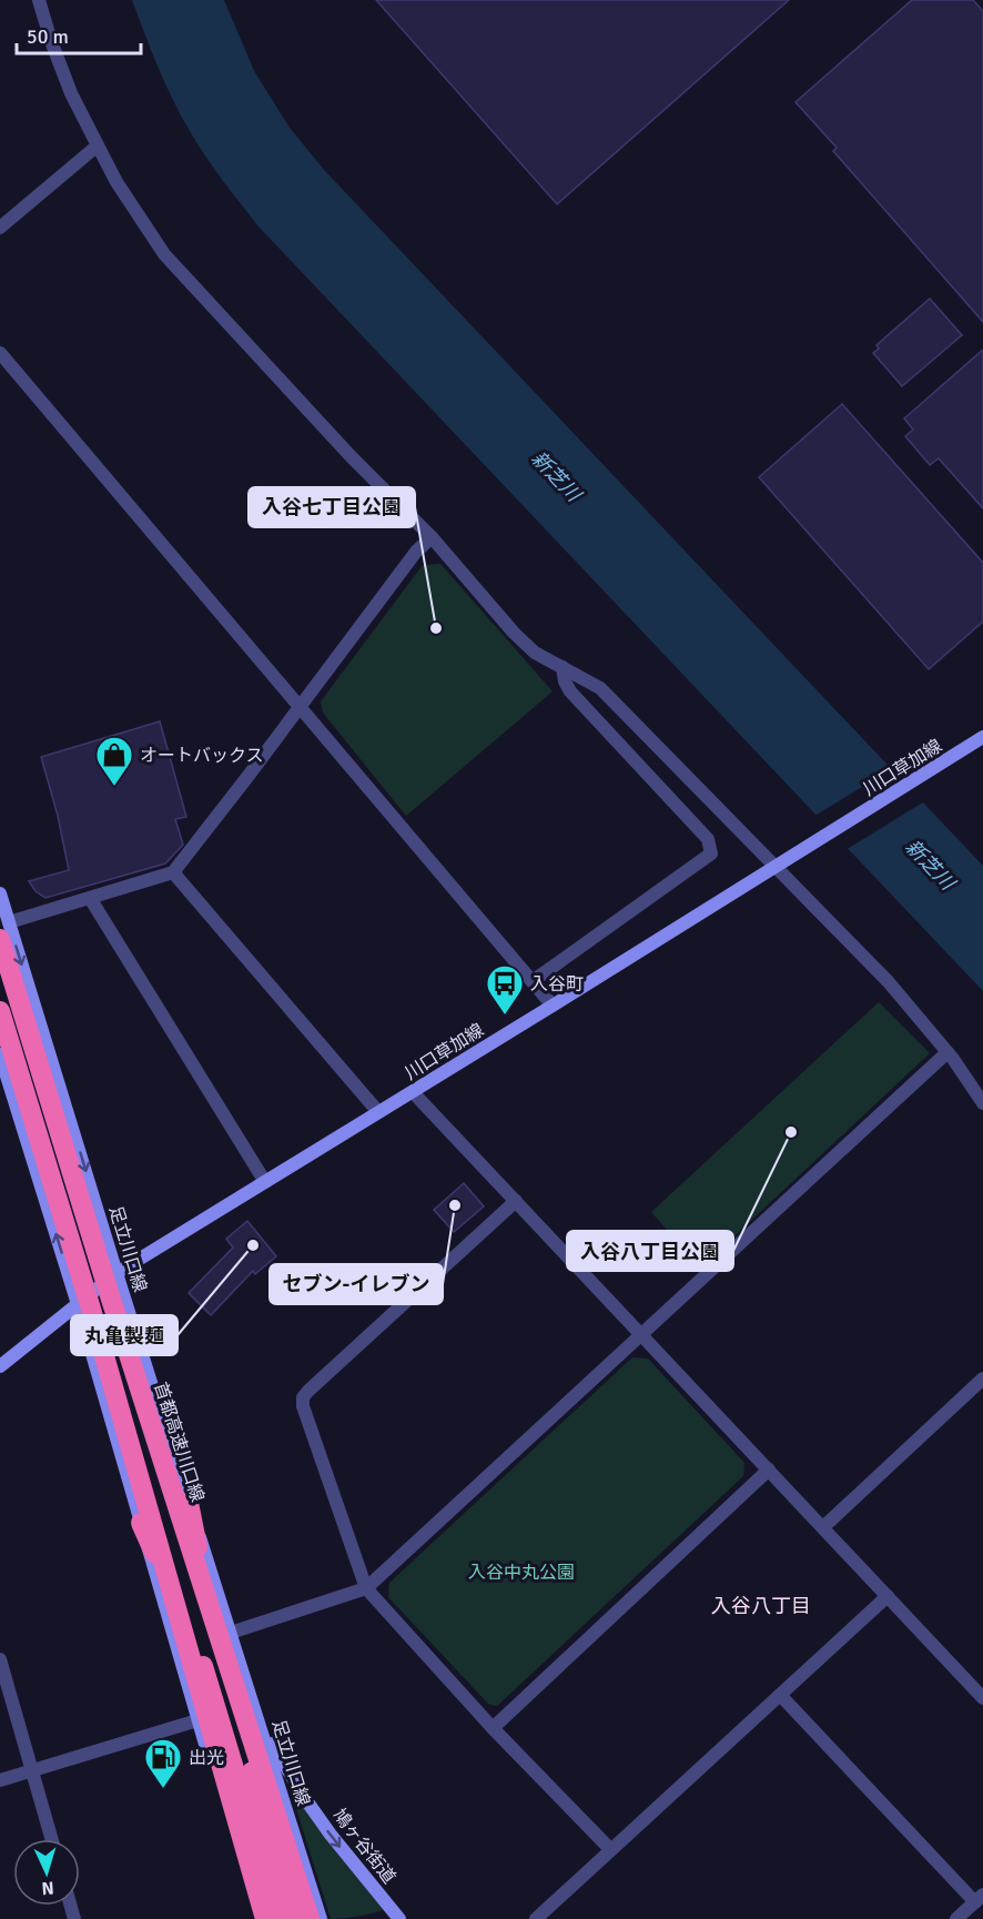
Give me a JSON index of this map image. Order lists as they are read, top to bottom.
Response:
{
  "streets": {
    "highway": ["首都高速川口線"],
    "main road": ["川口草加線", "足立川口線", "鳩ヶ谷街道"]
  },
  "crossings": [
    ["川口草加線", "足立川口線"],
    ["足立川口線", "首都高速川口線"],
    ["足立川口線", "鳩ヶ谷街道"]
  ],
  "districts": ["入谷八丁目"],
  "water": ["新芝川"],
  "parks": ["入谷中丸公園"],
  "places": {
    "other": [
      "入谷七丁目公園",
      "入谷八丁目公園",
      "セブン-イレブン",
      "丸亀製麺"
    ],
    "shop": ["オートバックス"],
    "bus stop": ["入谷町"],
    "fuel station": ["出光"]
  },
  "scale_bar": "50 m",
  "north": "bottom"
}
